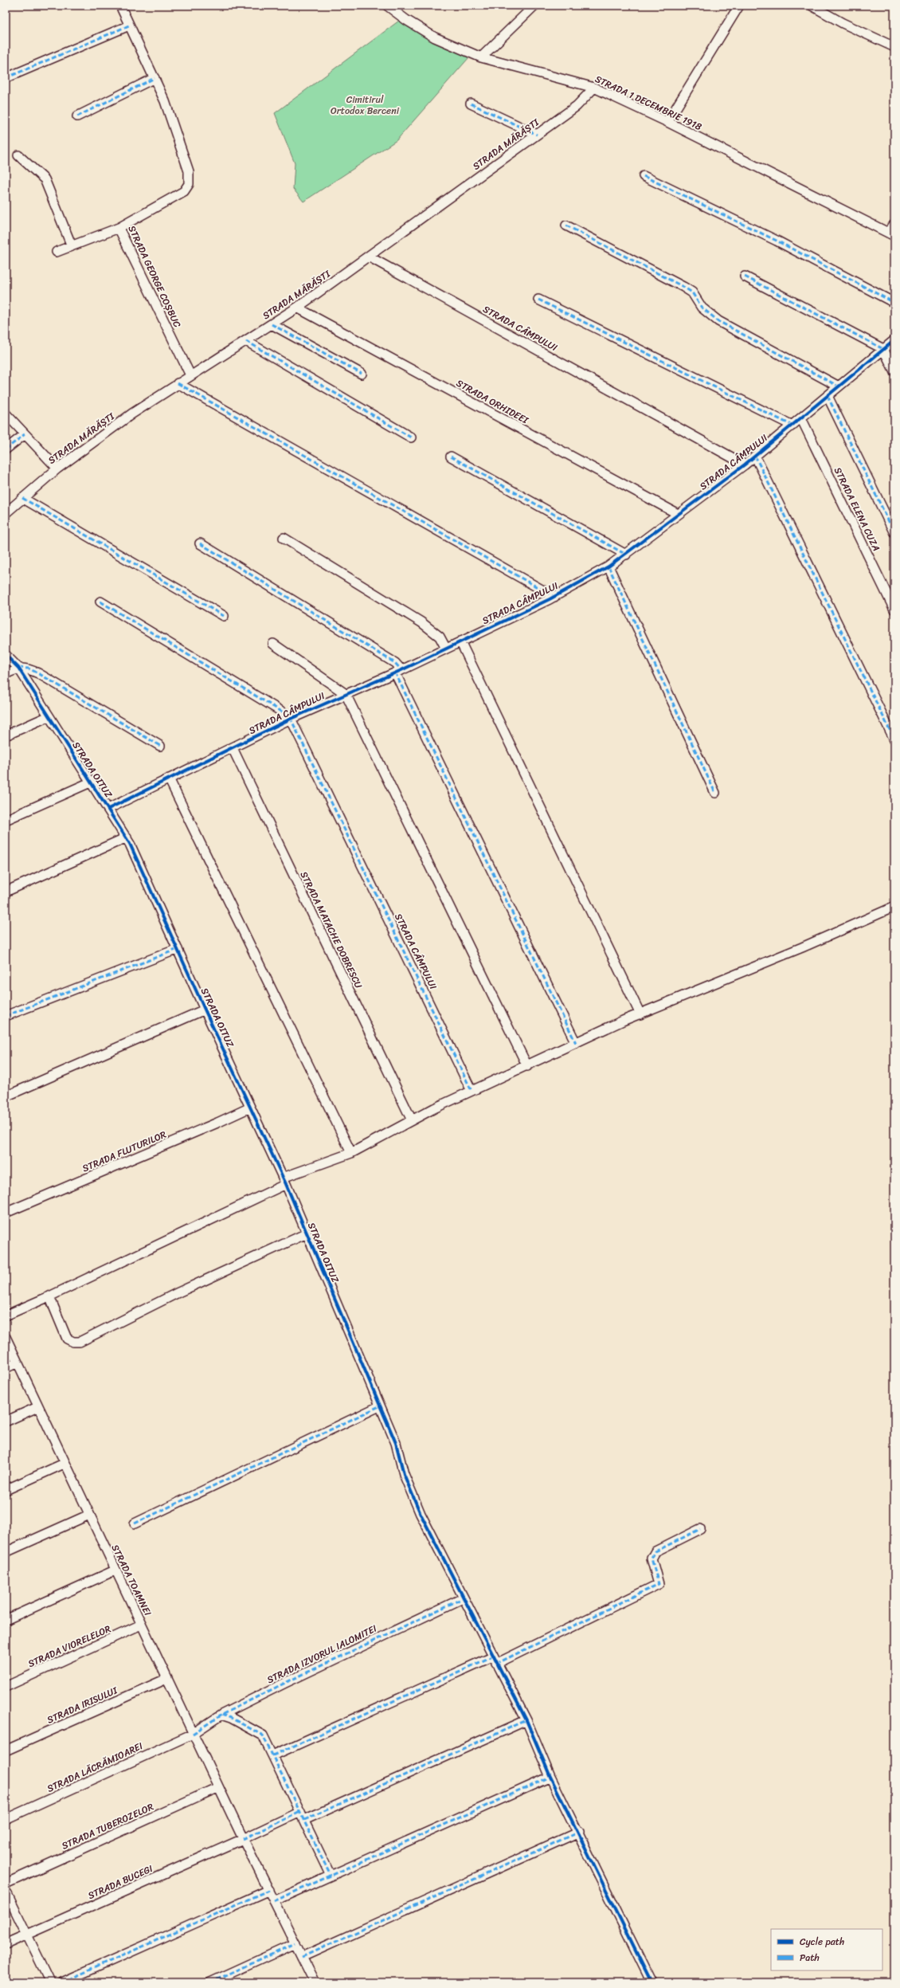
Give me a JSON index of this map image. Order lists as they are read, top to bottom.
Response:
{
  "streets": {
    "street": [
      "STRADA 1 DECEMBRIE 1918",
      "STRADA MĂRĂȘTI",
      "STRADA GEORGE COȘBUC",
      "STRADA CÂMPULUI",
      "STRADA ORHIDEEI",
      "STRADA ELENA CUZA",
      "STRADA OITUZ",
      "STRADA MATACHE DOBRESCU",
      "STRADA FLUTURILOR",
      "STRADA TOAMNEI",
      "STRADA VIORELELOR",
      "STRADA IZVORUL IALOMITEI",
      "STRADA IRISULUI",
      "STRADA LĂCRĂMIOAREI",
      "STRADA TUBEROZELOR",
      "STRADA BUCEGI"
    ]
  },
  "crossings": [
    ["STRADA 1 DECEMBRIE 1918", "STRADA MĂRĂȘTI"],
    ["STRADA MĂRĂȘTI", "STRADA GEORGE COȘBUC"],
    ["STRADA MĂRĂȘTI", "STRADA CÂMPULUI"],
    ["STRADA MĂRĂȘTI", "STRADA ORHIDEEI"],
    ["STRADA CÂMPULUI", "STRADA ORHIDEEI"],
    ["STRADA CÂMPULUI", "STRADA ELENA CUZA"],
    ["STRADA CÂMPULUI", "STRADA OITUZ"],
    ["STRADA CÂMPULUI", "STRADA MATACHE DOBRESCU"],
    ["STRADA OITUZ", "STRADA FLUTURILOR"],
    ["STRADA OITUZ", "STRADA IZVORUL IALOMITEI"],
    ["STRADA TOAMNEI", "STRADA VIORELELOR"],
    ["STRADA TOAMNEI", "STRADA IZVORUL IALOMITEI"],
    ["STRADA TOAMNEI", "STRADA IRISULUI"],
    ["STRADA TOAMNEI", "STRADA LĂCRĂMIOAREI"],
    ["STRADA TOAMNEI", "STRADA TUBEROZELOR"],
    ["STRADA TOAMNEI", "STRADA BUCEGI"],
    ["STRADA IZVORUL IALOMITEI", "STRADA LĂCRĂMIOAREI"]
  ],
  "parks": ["Cimitirul Ortodox Berceni"],
  "legend": ["Cycle path", "Path"]
}
